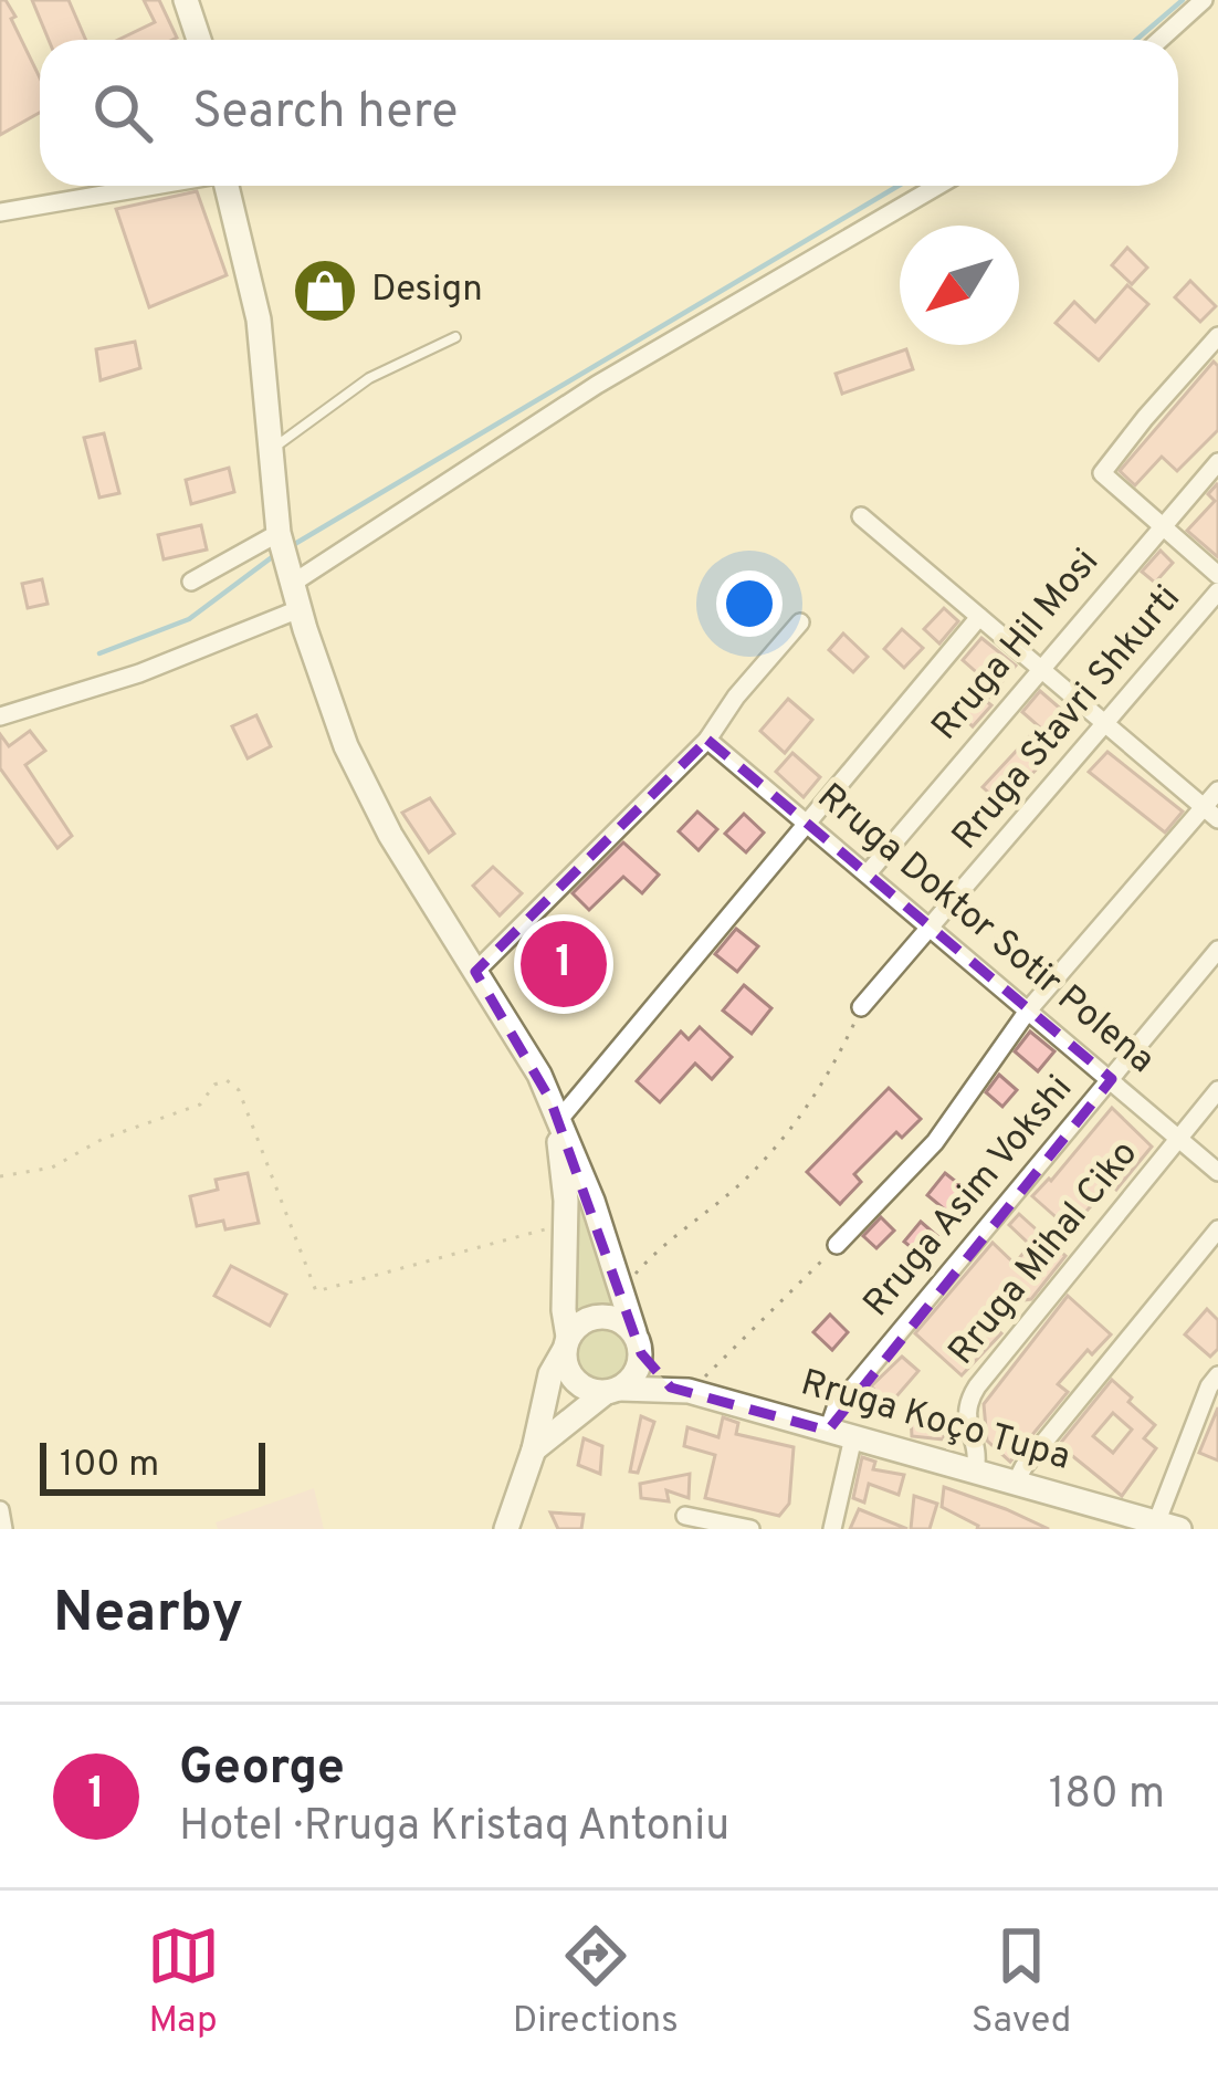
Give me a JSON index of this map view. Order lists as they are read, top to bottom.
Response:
{
  "streets": {
    "street": [
      "Rruga Hil Mosi",
      "Rruga Stavri Shkurti",
      "Rruga Doktor Sotir Polena",
      "Rruga Asim Vokshi",
      "Rruga Mihal Ciko",
      "Rruga Koço Tupa"
    ]
  },
  "crossings": [
    ["Rruga Hil Mosi", "Rruga Doktor Sotir Polena"],
    ["Rruga Stavri Shkurti", "Rruga Doktor Sotir Polena"],
    ["Rruga Doktor Sotir Polena", "Rruga Asim Vokshi"],
    ["Rruga Doktor Sotir Polena", "Rruga Mihal Ciko"],
    ["Rruga Asim Vokshi", "Rruga Koço Tupa"],
    ["Rruga Mihal Ciko", "Rruga Koço Tupa"]
  ],
  "places": {
    "shop": ["Design"]
  },
  "scale_bar": "100 m",
  "north": "bottom left",
  "page": {
    "search": "Search here",
    "pins": "1",
    "scale": "100 m",
    "heading": "Nearby",
    "list": [
      {
        "mark": "1",
        "name": "George",
        "note": "Hotel · Rruga Kristaq Antoniu",
        "value": "180 m"
      }
    ],
    "nav": ["Map", "Directions", "Saved"]
  }
}
